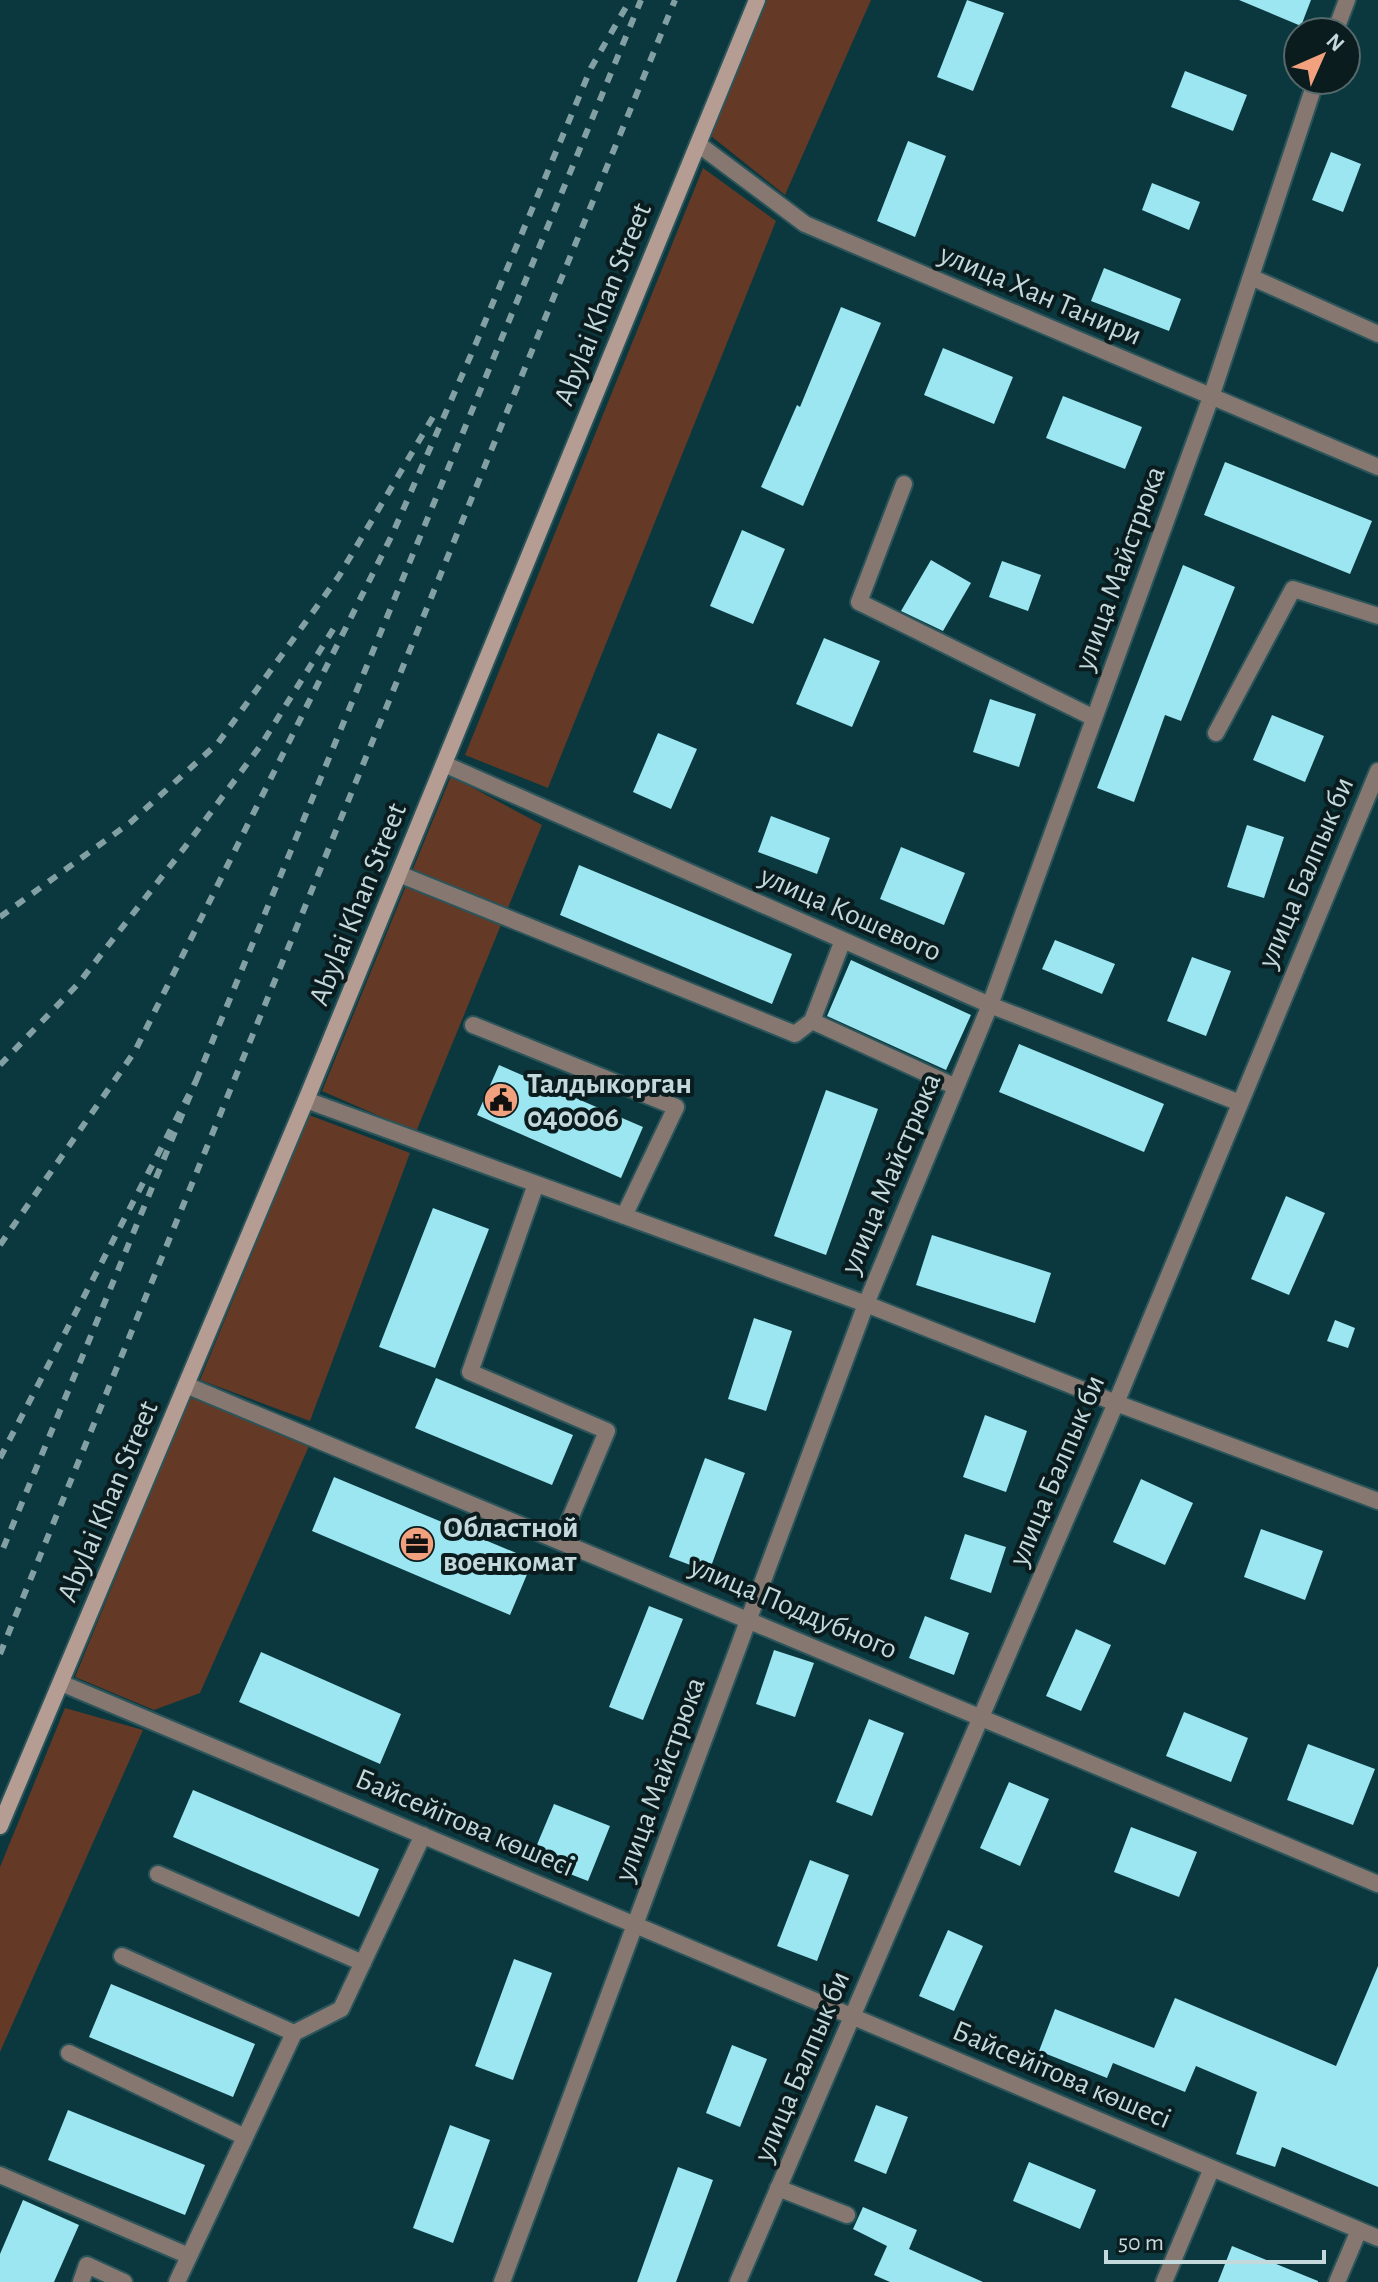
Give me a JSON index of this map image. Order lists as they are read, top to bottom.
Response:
{
  "streets": {
    "main road": ["Abylai Khan Street"],
    "street": [
      "улица Хан Танири",
      "улица Майстрюка",
      "улица Балпык би",
      "улица Кошевого",
      "улица Поддубного",
      "Байсейітова көшесі"
    ]
  },
  "crossings": [
    ["улица Хан Танири", "Abylai Khan Street"],
    ["улица Хан Танири", "улица Майстрюка"],
    ["Abylai Khan Street", "улица Кошевого"],
    ["Abylai Khan Street", "улица Поддубного"],
    ["Abylai Khan Street", "Байсейітова көшесі"],
    ["улица Майстрюка", "улица Кошевого"],
    ["улица Майстрюка", "улица Поддубного"],
    ["улица Майстрюка", "Байсейітова көшесі"],
    ["улица Балпык би", "улица Кошевого"],
    ["улица Балпык би", "улица Поддубного"],
    ["улица Балпык би", "Байсейітова көшесі"]
  ],
  "places": {
    "public building": ["Талдыкорган 040006"],
    "office": ["Областной военкомат"]
  },
  "scale_bar": "50 m",
  "north": "top right"
}
